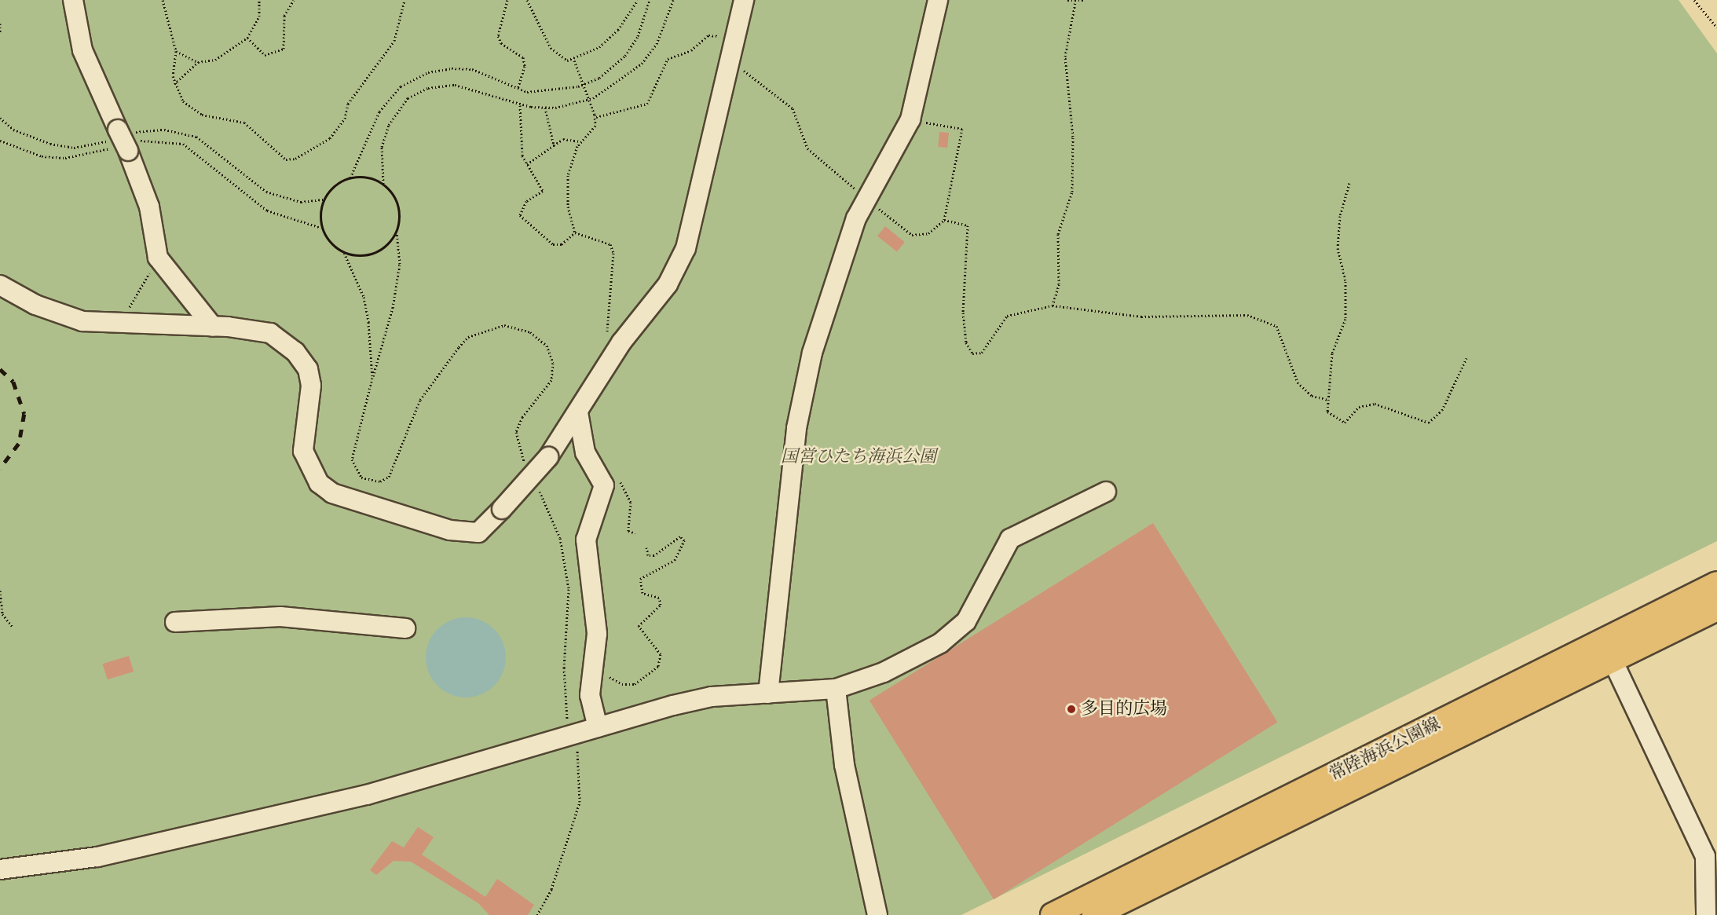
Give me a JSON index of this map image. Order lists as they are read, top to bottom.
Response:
{
  "streets": {
    "main road": ["常陸海浜公園線"]
  },
  "parks": ["国営ひたち海浜公園"],
  "places": ["多目的広場"]
}
